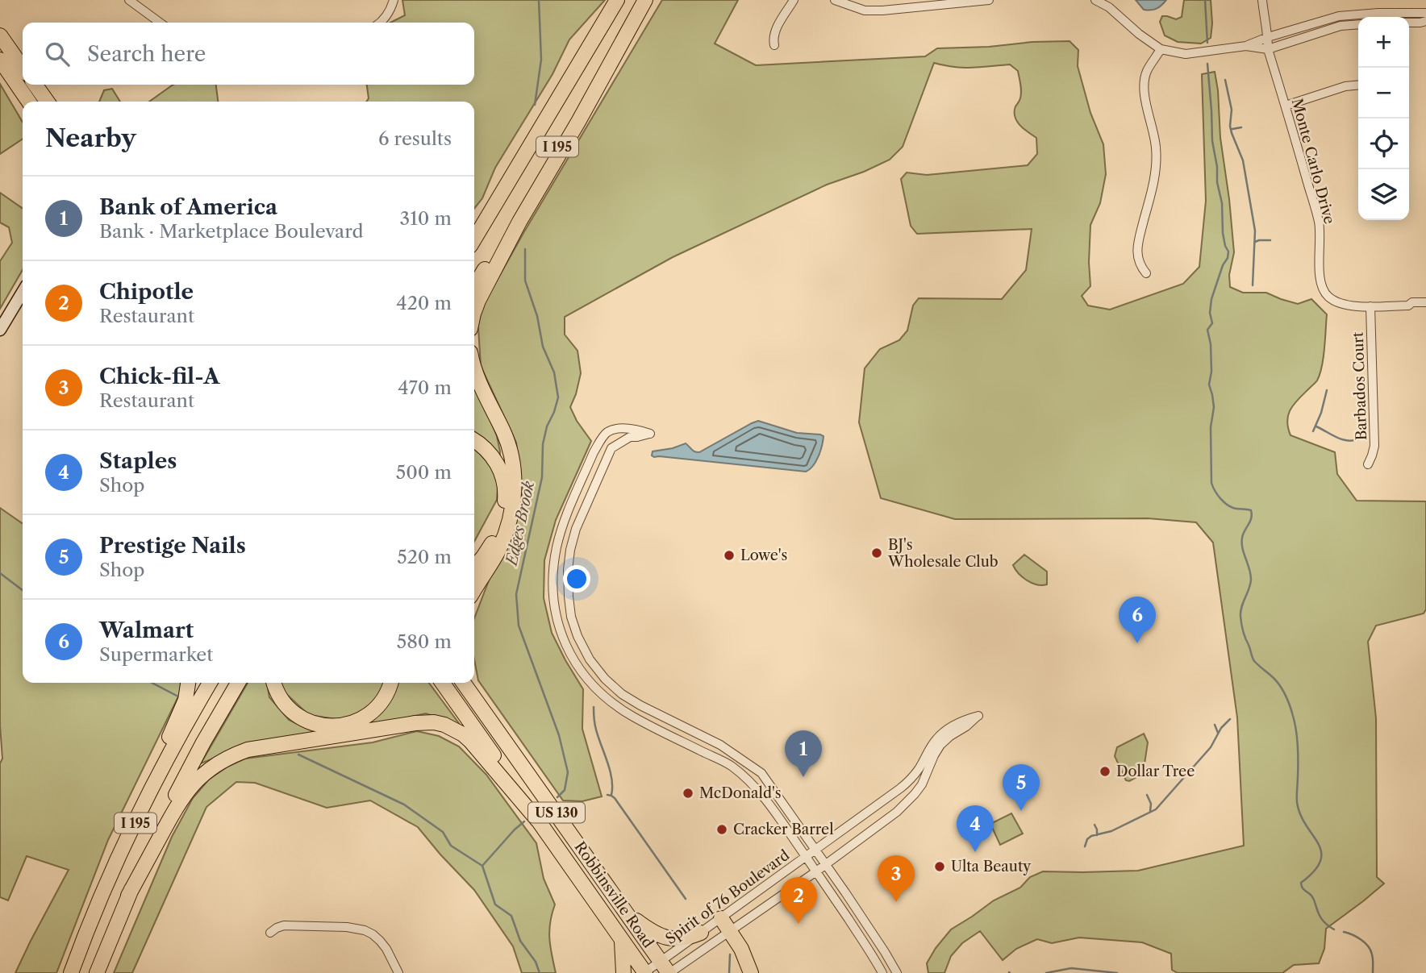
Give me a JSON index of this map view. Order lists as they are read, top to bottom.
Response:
{
  "streets": {
    "highway": ["I 195", "US 130", "Robbinsville Road"],
    "street": ["Monte Carlo Drive", "Barbados Court", "Spirit of 76 Boulevard"]
  },
  "crossings": [
    ["Monte Carlo Drive", "Barbados Court"],
    ["Robbinsville Road", "Spirit of 76 Boulevard"]
  ],
  "water": ["Edges Brook"],
  "places": [
    "BJ's Wholesale Club",
    "Lowe's",
    "Dollar Tree",
    "McDonald's",
    "Cracker Barrel",
    "Ulta Beauty"
  ],
  "page": {
    "map_buttons": ["+", "−"],
    "search": "Search here",
    "heading": ["Nearby", "6 results"],
    "list": [
      {
        "mark": "1",
        "name": "Bank of America",
        "note": "Bank · Marketplace Boulevard",
        "value": "310 m"
      },
      {
        "mark": "2",
        "name": "Chipotle",
        "note": "Restaurant",
        "value": "420 m"
      },
      {
        "mark": "3",
        "name": "Chick-fil-A",
        "note": "Restaurant",
        "value": "470 m"
      },
      {
        "mark": "4",
        "name": "Staples",
        "note": "Shop",
        "value": "500 m"
      },
      {
        "mark": "5",
        "name": "Prestige Nails",
        "note": "Shop",
        "value": "520 m"
      },
      {
        "mark": "6",
        "name": "Walmart",
        "note": "Supermarket",
        "value": "580 m"
      }
    ],
    "pins": [
      "6",
      "1",
      "5",
      "4",
      "3",
      "2"
    ]
  }
}
